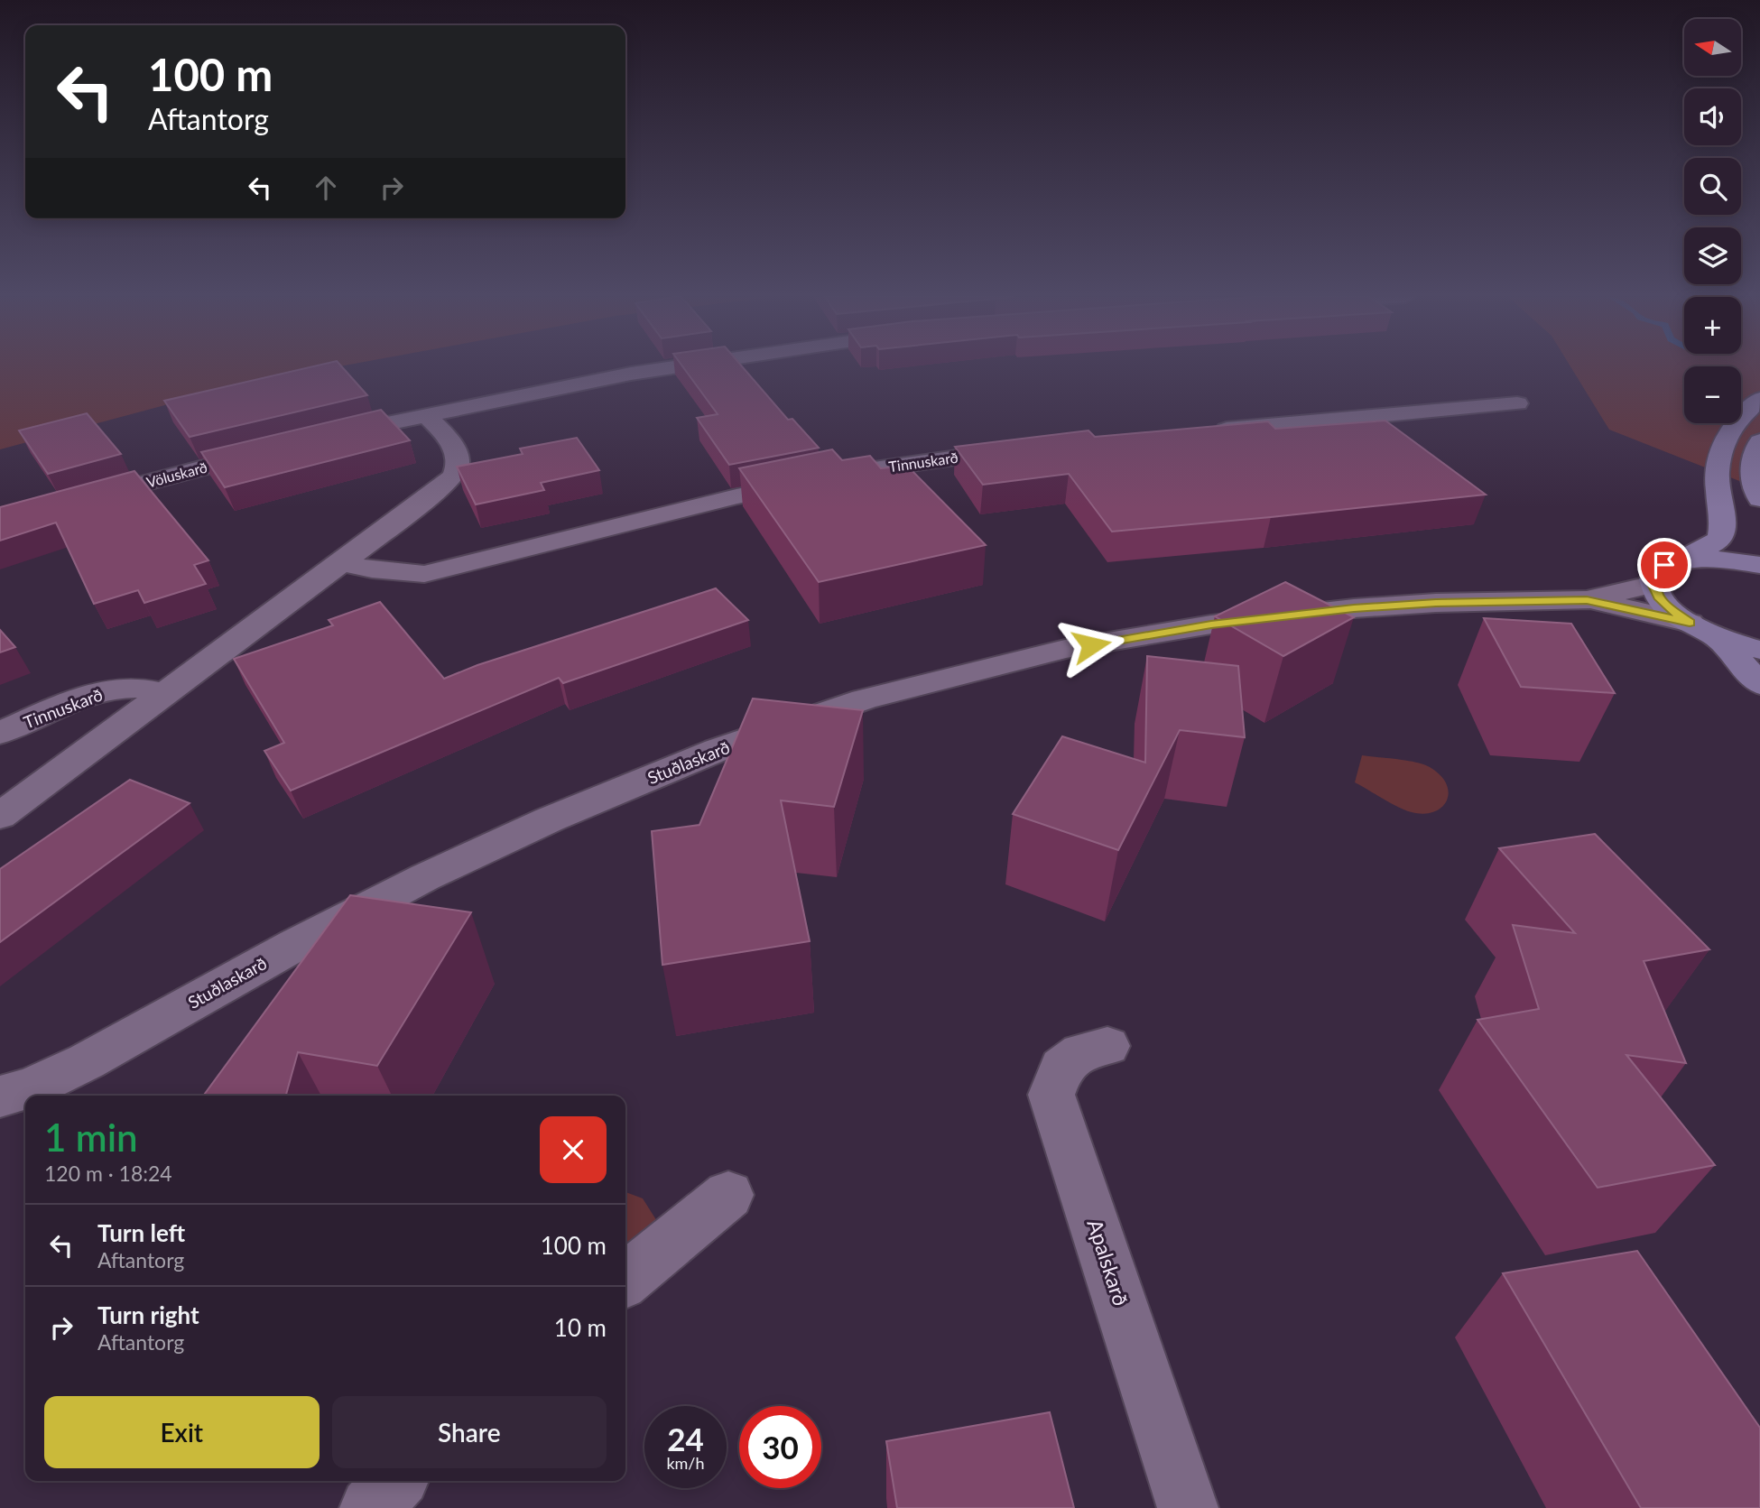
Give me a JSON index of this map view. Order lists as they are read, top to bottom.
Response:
{
  "streets": {
    "street": [
      "Tinnuskarð",
      "Völuskarð",
      "Stuðlaskarð",
      "Apalskarð"
    ]
  },
  "north": "left",
  "page": {
    "map_buttons": ["+", "−"],
    "turn": ["100 m", "Aftantorg"],
    "heading": ["1 min", "120 m · 18:24"],
    "list": [
      {
        "name": "Turn left",
        "note": "Aftantorg",
        "value": "100 m"
      },
      {
        "name": "Turn right",
        "note": "Aftantorg",
        "value": "10 m"
      }
    ],
    "buttons": ["Exit", "Share"],
    "speed": "24 km/h",
    "limit": "30"
  }
}
